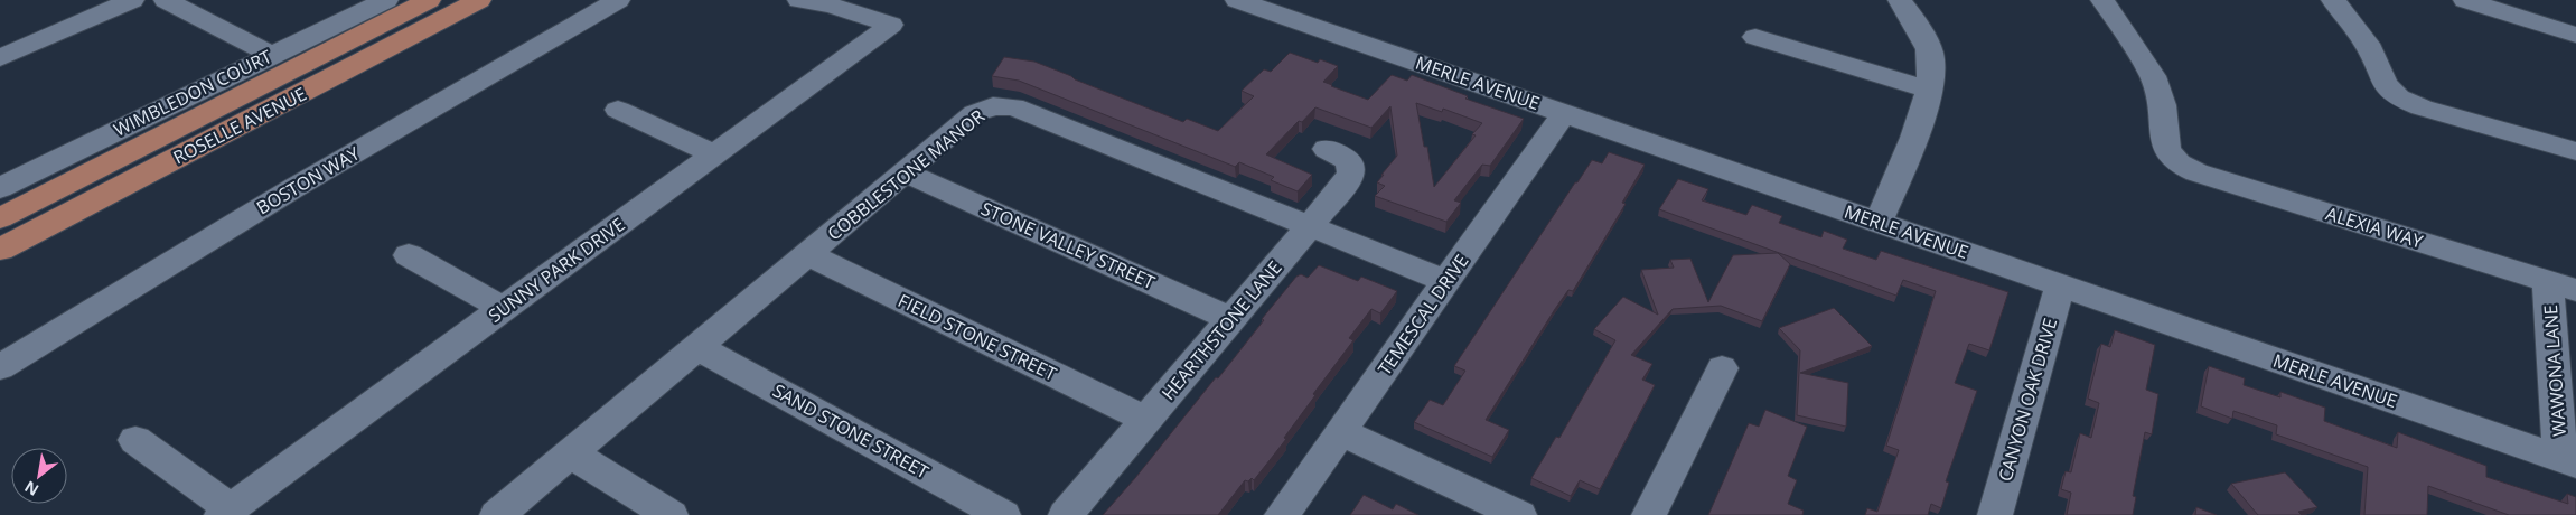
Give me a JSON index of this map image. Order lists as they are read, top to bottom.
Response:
{
  "streets": {
    "main road": ["ROSELLE AVENUE"],
    "street": [
      "MERLE AVENUE",
      "WIMBLEDON COURT",
      "COBBLESTONE MANOR",
      "BOSTON WAY",
      "ALEXIA WAY",
      "STONE VALLEY STREET",
      "SUNNY PARK DRIVE",
      "TEMESCAL DRIVE",
      "HEARTHSTONE LANE",
      "FIELD STONE STREET",
      "WAWONA LANE",
      "CANYON OAK DRIVE",
      "SAND STONE STREET"
    ]
  },
  "crossings": [
    ["MERLE AVENUE", "TEMESCAL DRIVE"],
    ["MERLE AVENUE", "WAWONA LANE"],
    ["MERLE AVENUE", "CANYON OAK DRIVE"],
    ["COBBLESTONE MANOR", "STONE VALLEY STREET"],
    ["COBBLESTONE MANOR", "TEMESCAL DRIVE"],
    ["COBBLESTONE MANOR", "HEARTHSTONE LANE"],
    ["COBBLESTONE MANOR", "FIELD STONE STREET"],
    ["COBBLESTONE MANOR", "SAND STONE STREET"],
    ["ALEXIA WAY", "WAWONA LANE"],
    ["STONE VALLEY STREET", "HEARTHSTONE LANE"],
    ["HEARTHSTONE LANE", "FIELD STONE STREET"]
  ],
  "north": "bottom left"
}
